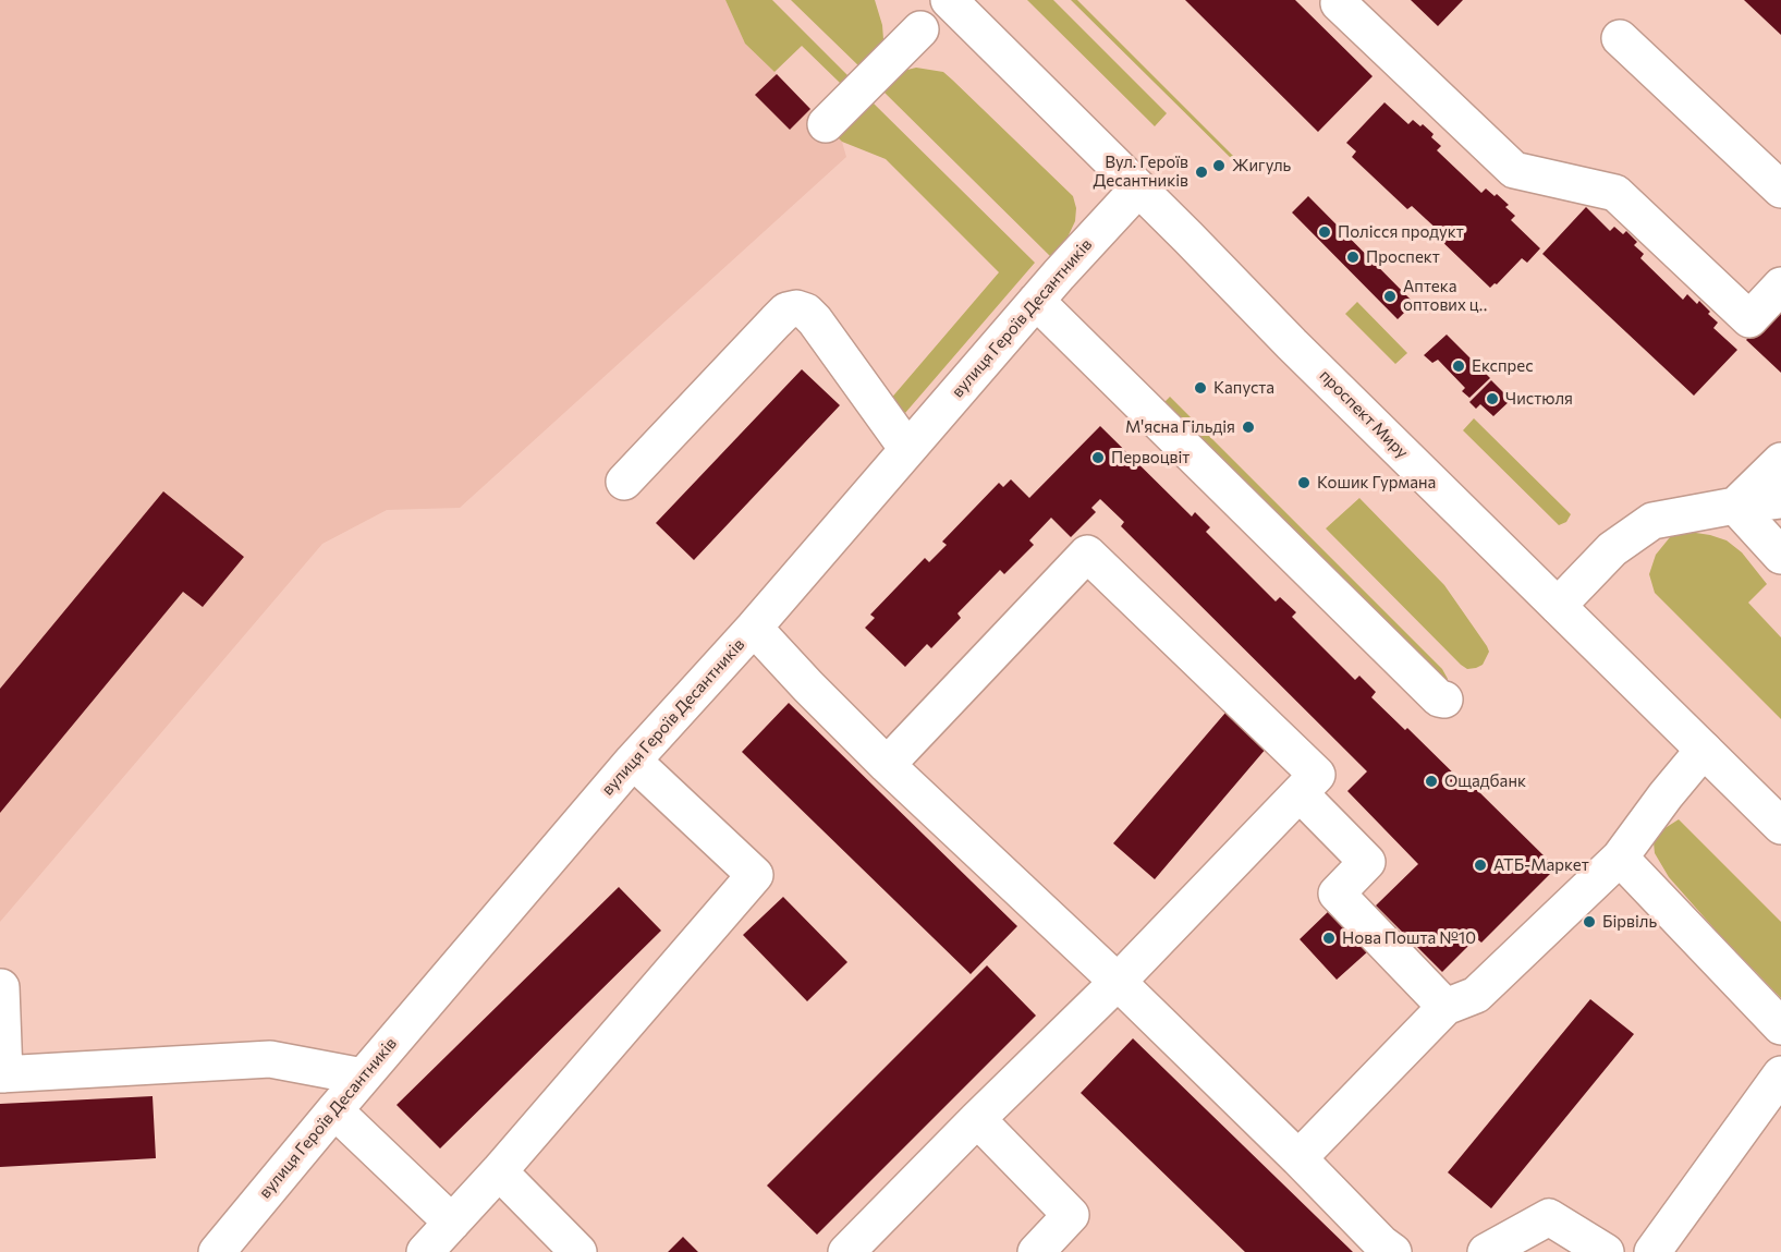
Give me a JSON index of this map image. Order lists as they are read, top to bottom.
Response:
{
  "streets": {
    "street": ["вулиця Героїв Десантників", "проспект Миру"]
  },
  "crossings": [
    ["вулиця Героїв Десантників", "проспект Миру"]
  ],
  "places": [
    "Жигуль",
    "Вул. Героїв Десантників",
    "Полісся продукт",
    "Проспект",
    "Аптека оптових ц‥",
    "Експрес",
    "Капуста",
    "Чистюля",
    "М'ясна Гільдія",
    "Первоцвіт",
    "Кошик Гурмана",
    "Ощадбанк",
    "АТБ-Маркет",
    "Бірвіль",
    "Нова Пошта №10"
  ]
}
